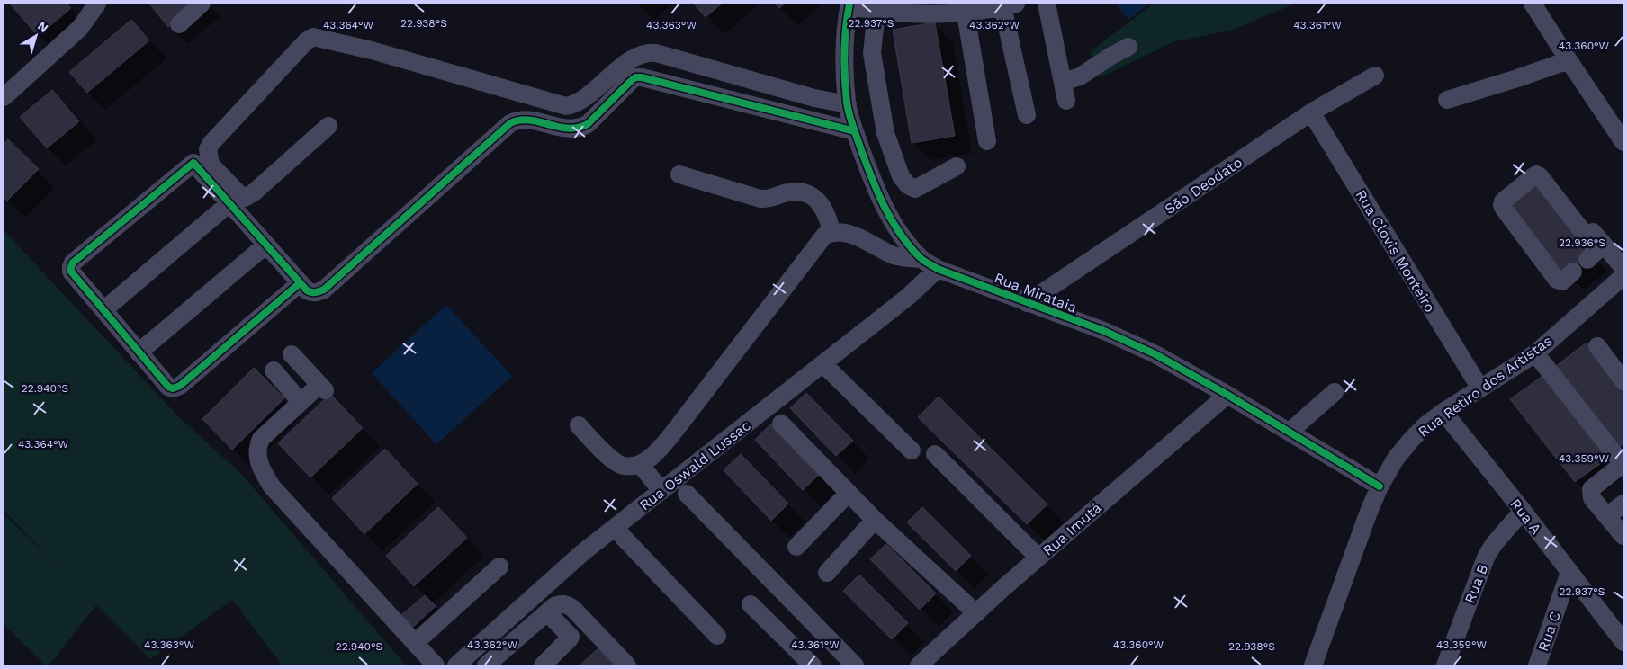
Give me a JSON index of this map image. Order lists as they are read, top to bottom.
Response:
{
  "streets": {
    "street": [
      "São Deodato",
      "Rua Clovis Monteiro",
      "Rua Mirataia",
      "Rua Retiro dos Artistas",
      "Rua Oswald Lussac",
      "Rua A",
      "Rua Imutá",
      "Rua B",
      "Rua C"
    ]
  },
  "crossings": [
    ["São Deodato", "Rua Clovis Monteiro"],
    ["São Deodato", "Rua Mirataia"],
    ["Rua Clovis Monteiro", "Rua Retiro dos Artistas"],
    ["Rua Mirataia", "Rua Retiro dos Artistas"],
    ["Rua Mirataia", "Rua Oswald Lussac"],
    ["Rua Mirataia", "Rua Imutá"],
    ["Rua Retiro dos Artistas", "Rua A"],
    ["Rua A", "Rua B"],
    ["Rua A", "Rua C"]
  ],
  "north": "top right",
  "coordinates": [
    "22.938°S",
    "22.937°S",
    "43.362°W",
    "43.361°W",
    "43.364°W",
    "43.363°W",
    "43.360°W",
    "22.936°S",
    "22.940°S",
    "43.359°W"
  ]
}
